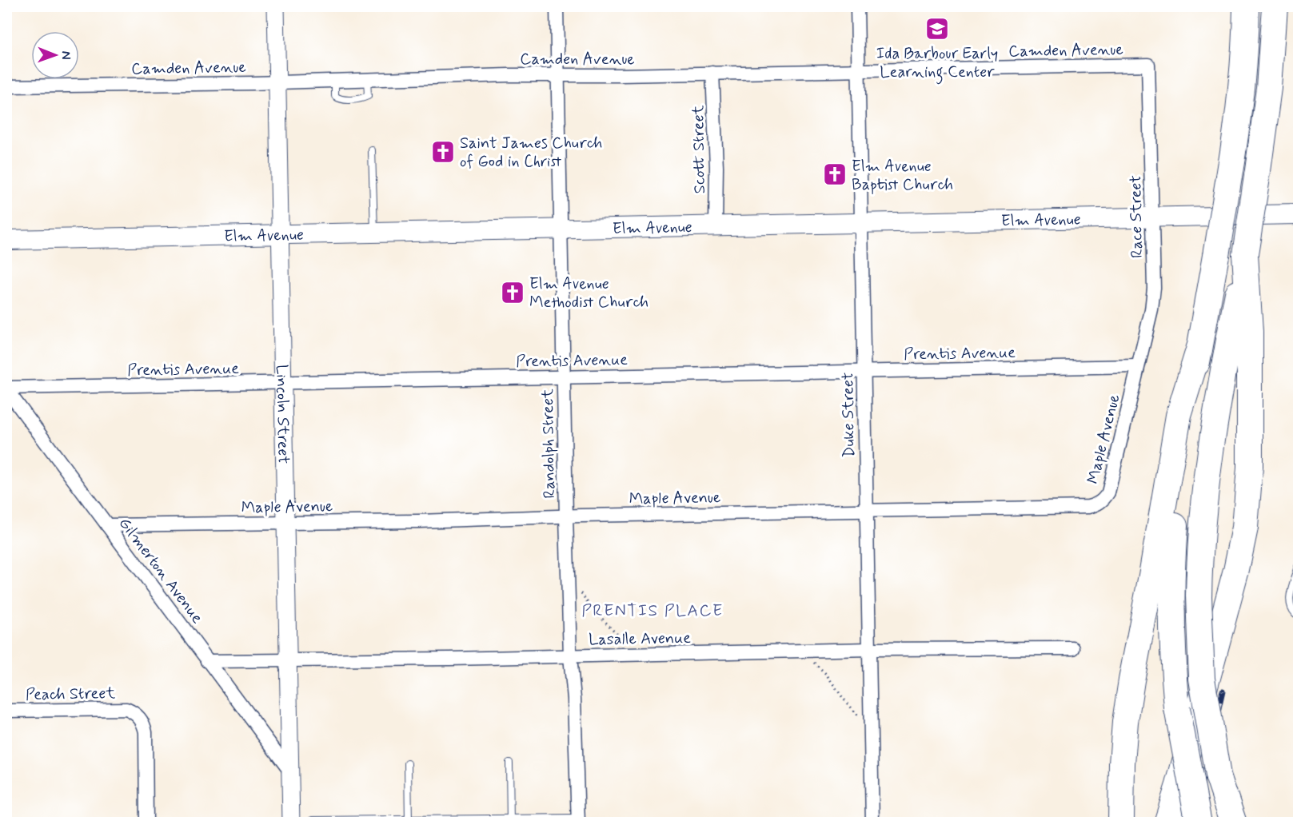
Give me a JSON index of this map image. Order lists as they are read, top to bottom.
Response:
{
  "streets": {
    "main road": ["Elm Avenue"],
    "street": [
      "Camden Avenue",
      "Scott Street",
      "Race Street",
      "Prentis Avenue",
      "Lincoln Street",
      "Duke Street",
      "Maple Avenue",
      "Randolph Street",
      "Gilmerton Avenue",
      "Lasalle Avenue",
      "Peach Street"
    ]
  },
  "crossings": [
    ["Camden Avenue", "Scott Street"],
    ["Camden Avenue", "Race Street"],
    ["Camden Avenue", "Lincoln Street"],
    ["Camden Avenue", "Duke Street"],
    ["Camden Avenue", "Randolph Street"],
    ["Scott Street", "Elm Avenue"],
    ["Race Street", "Elm Avenue"],
    ["Race Street", "Prentis Avenue"],
    ["Race Street", "Maple Avenue"],
    ["Elm Avenue", "Lincoln Street"],
    ["Elm Avenue", "Duke Street"],
    ["Elm Avenue", "Randolph Street"],
    ["Prentis Avenue", "Lincoln Street"],
    ["Prentis Avenue", "Duke Street"],
    ["Prentis Avenue", "Maple Avenue"],
    ["Prentis Avenue", "Randolph Street"],
    ["Prentis Avenue", "Gilmerton Avenue"],
    ["Lincoln Street", "Maple Avenue"],
    ["Lincoln Street", "Gilmerton Avenue"],
    ["Lincoln Street", "Lasalle Avenue"],
    ["Duke Street", "Maple Avenue"],
    ["Duke Street", "Lasalle Avenue"],
    ["Maple Avenue", "Randolph Street"],
    ["Maple Avenue", "Gilmerton Avenue"],
    ["Randolph Street", "Lasalle Avenue"],
    ["Gilmerton Avenue", "Lasalle Avenue"]
  ],
  "districts": ["PRENTIS PLACE"],
  "places": {
    "school or university": ["Ida Barbour Early Learning Center"],
    "church": ["Saint James Church of God in Christ", "Elm Avenue Baptist Church", "Elm Avenue Methodist Church"]
  },
  "north": "right"
}
